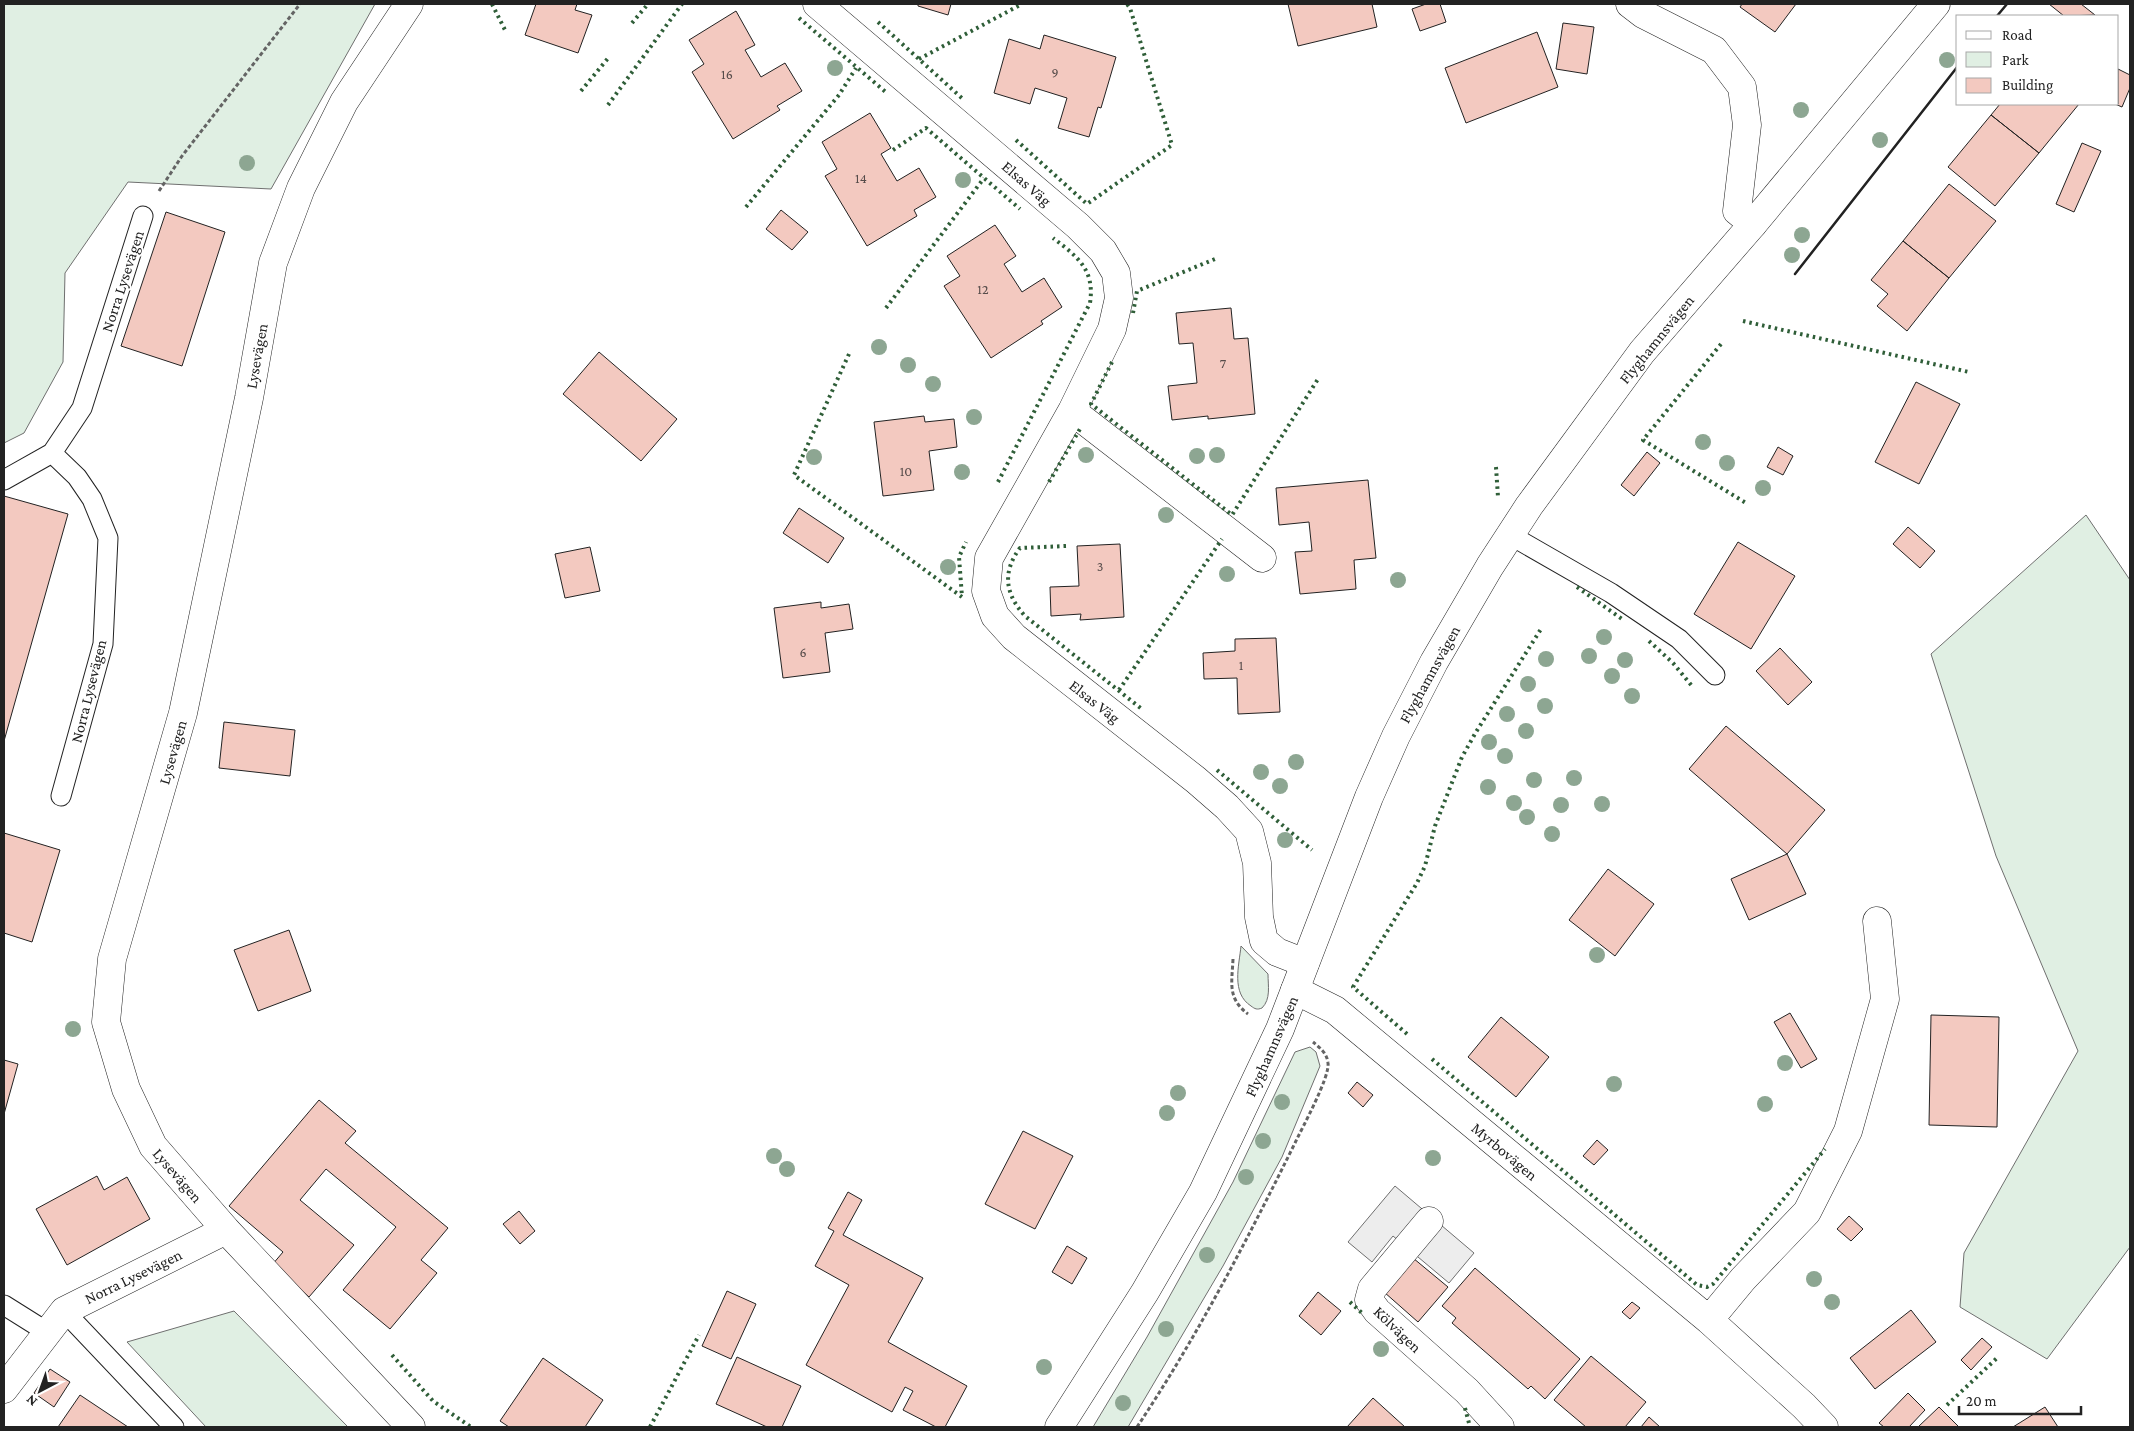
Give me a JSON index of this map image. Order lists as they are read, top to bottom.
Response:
{
  "streets": {
    "street": [
      "Elsas Väg",
      "Norra Lysevägen",
      "Flyghamnsvägen",
      "Lysevägen",
      "Myrbovägen",
      "Kölvägen"
    ]
  },
  "crossings": [
    ["Elsas Väg", "Flyghamnsvägen"],
    ["Norra Lysevägen", "Lysevägen"],
    ["Flyghamnsvägen", "Myrbovägen"]
  ],
  "house_numbers": [
    "9",
    "16",
    "14",
    "12",
    "7",
    "10",
    "3",
    "6",
    "1"
  ],
  "legend": ["Road", "Park", "Building"],
  "scale_bar": "20 m",
  "north": "bottom left"
}
